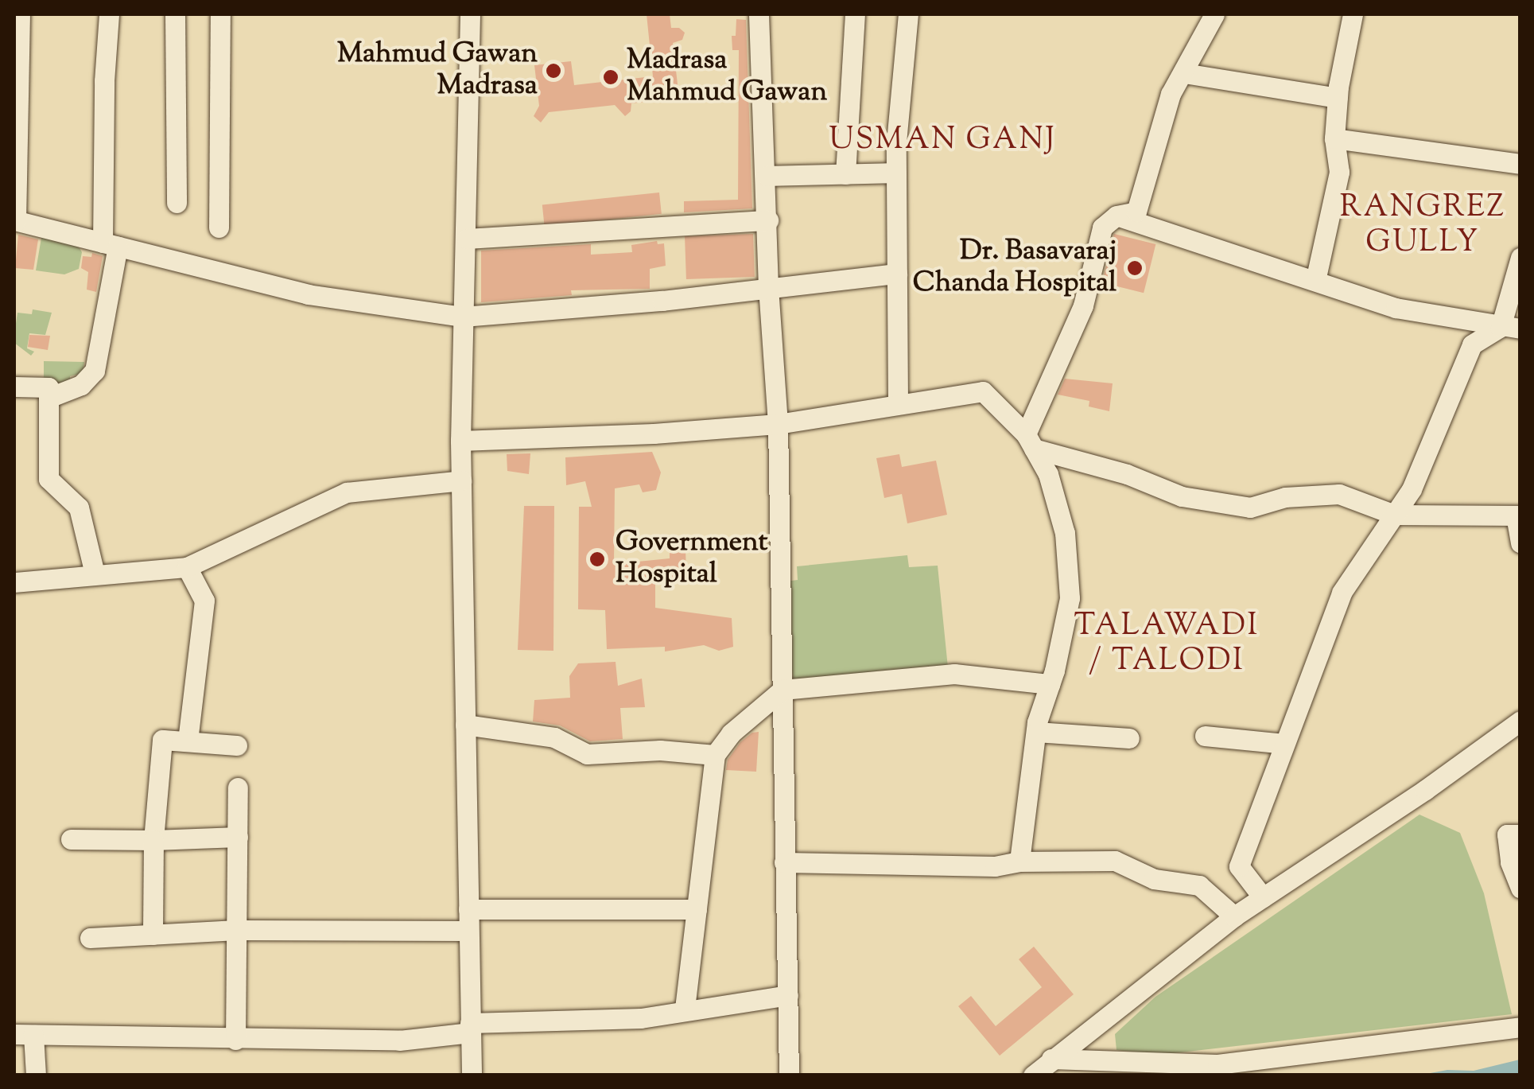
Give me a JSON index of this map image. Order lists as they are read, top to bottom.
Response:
{
  "districts": ["USMAN GANJ", "RANGREZ GULLY", "TALAWADI / TALODI"],
  "places": [
    "Mahmud Gawan Madrasa",
    "Madrasa Mahmud Gawan",
    "Dr. Basavaraj Chanda Hospital",
    "Government Hospital"
  ]
}
